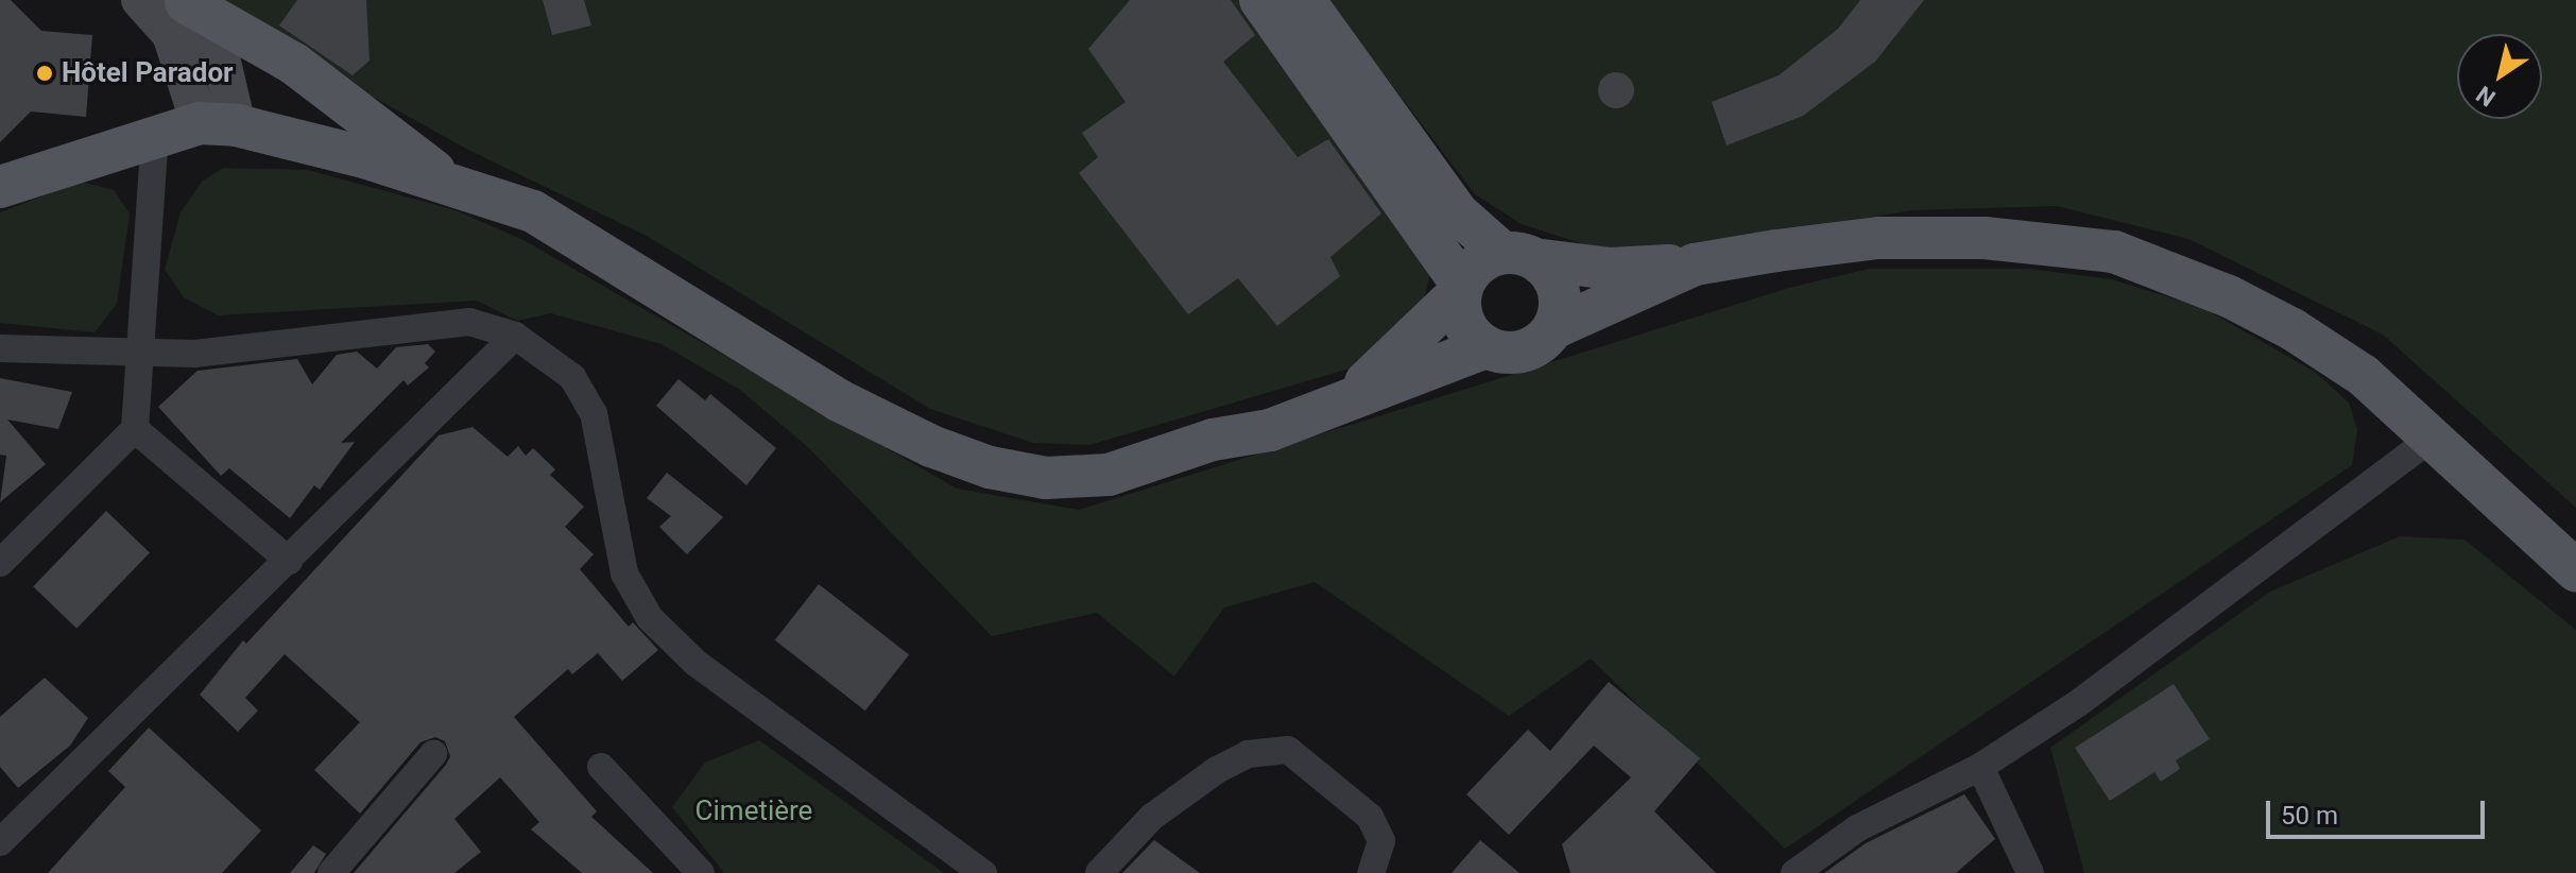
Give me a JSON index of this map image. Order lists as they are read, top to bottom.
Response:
{
  "parks": ["Cimetière"],
  "places": ["Hôtel Parador"],
  "scale_bar": "50 m",
  "north": "bottom left"
}
